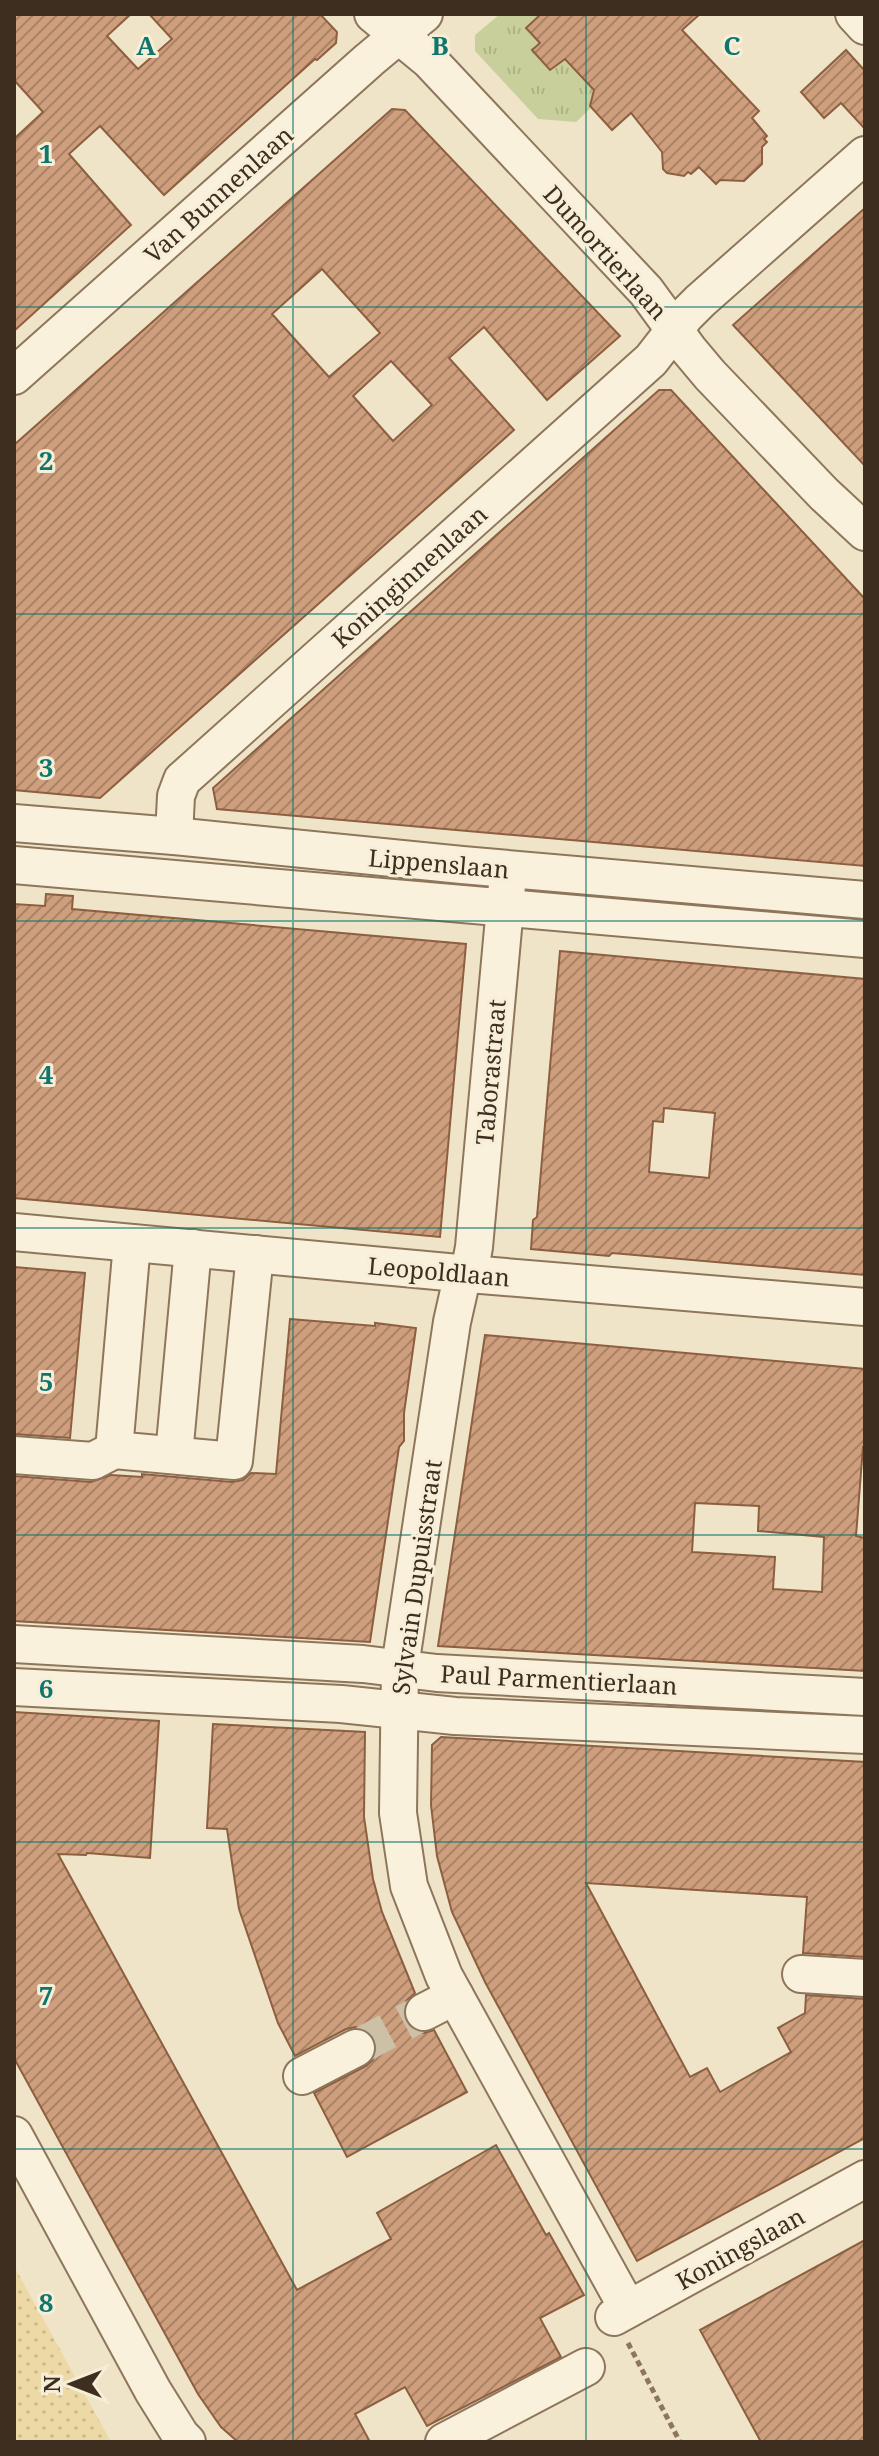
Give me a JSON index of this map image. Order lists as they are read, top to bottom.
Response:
{
  "streets": {
    "street": [
      "Van Bunnenlaan",
      "Dumortierlaan",
      "Koninginnenlaan",
      "Lippenslaan",
      "Taborastraat",
      "Leopoldlaan",
      "Sylvain Dupuisstraat",
      "Paul Parmentierlaan",
      "Koningslaan"
    ]
  },
  "crossings": [
    ["Van Bunnenlaan", "Dumortierlaan"],
    ["Dumortierlaan", "Koninginnenlaan"],
    ["Koninginnenlaan", "Lippenslaan"],
    ["Lippenslaan", "Taborastraat"],
    ["Taborastraat", "Leopoldlaan"],
    ["Taborastraat", "Sylvain Dupuisstraat"],
    ["Leopoldlaan", "Sylvain Dupuisstraat"],
    ["Sylvain Dupuisstraat", "Paul Parmentierlaan"],
    ["Sylvain Dupuisstraat", "Koningslaan"]
  ],
  "north": "left",
  "grid": {
    "columns": ["A", "B", "C"],
    "rows": [
      "1",
      "2",
      "3",
      "4",
      "5",
      "6",
      "7",
      "8"
    ]
  }
}
